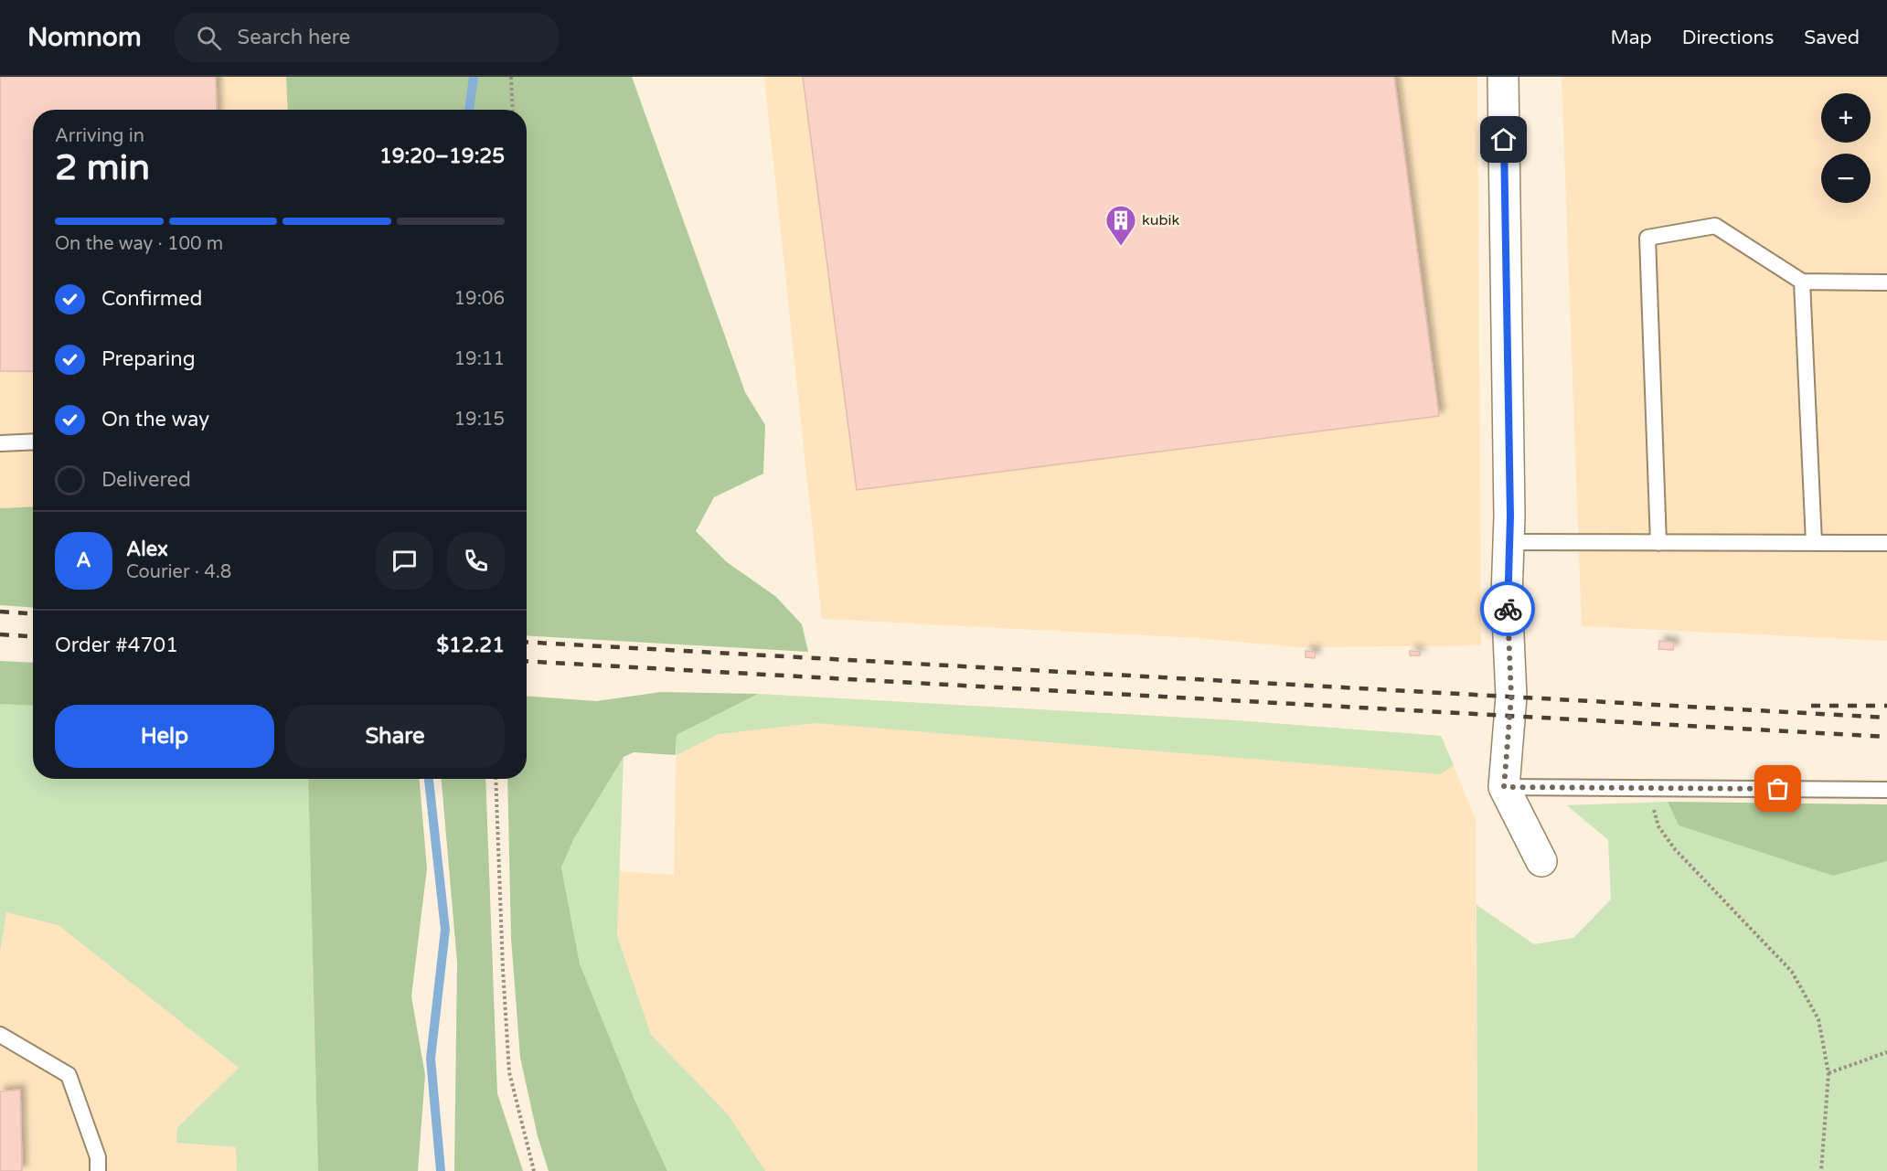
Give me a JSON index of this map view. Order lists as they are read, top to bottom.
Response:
{
  "places": {
    "building": ["kubik"]
  },
  "page": {
    "header": "Nomnom",
    "search": "Search here",
    "nav": ["Map", "Directions", "Saved"],
    "map_buttons": ["+", "−"],
    "heading": ["2 min", "Arriving in", "19:20–19:25"],
    "panel": [
      "Alex",
      "Courier · 4.8",
      "Order #4701",
      "$12.21"
    ],
    "bar": "On the way · 100 m",
    "list": [
      ["Confirmed", "19:06"],
      ["Preparing", "19:11"],
      ["On the way", "19:15"],
      "Delivered"
    ],
    "round": "A",
    "buttons": ["Help", "Share"]
  }
}
